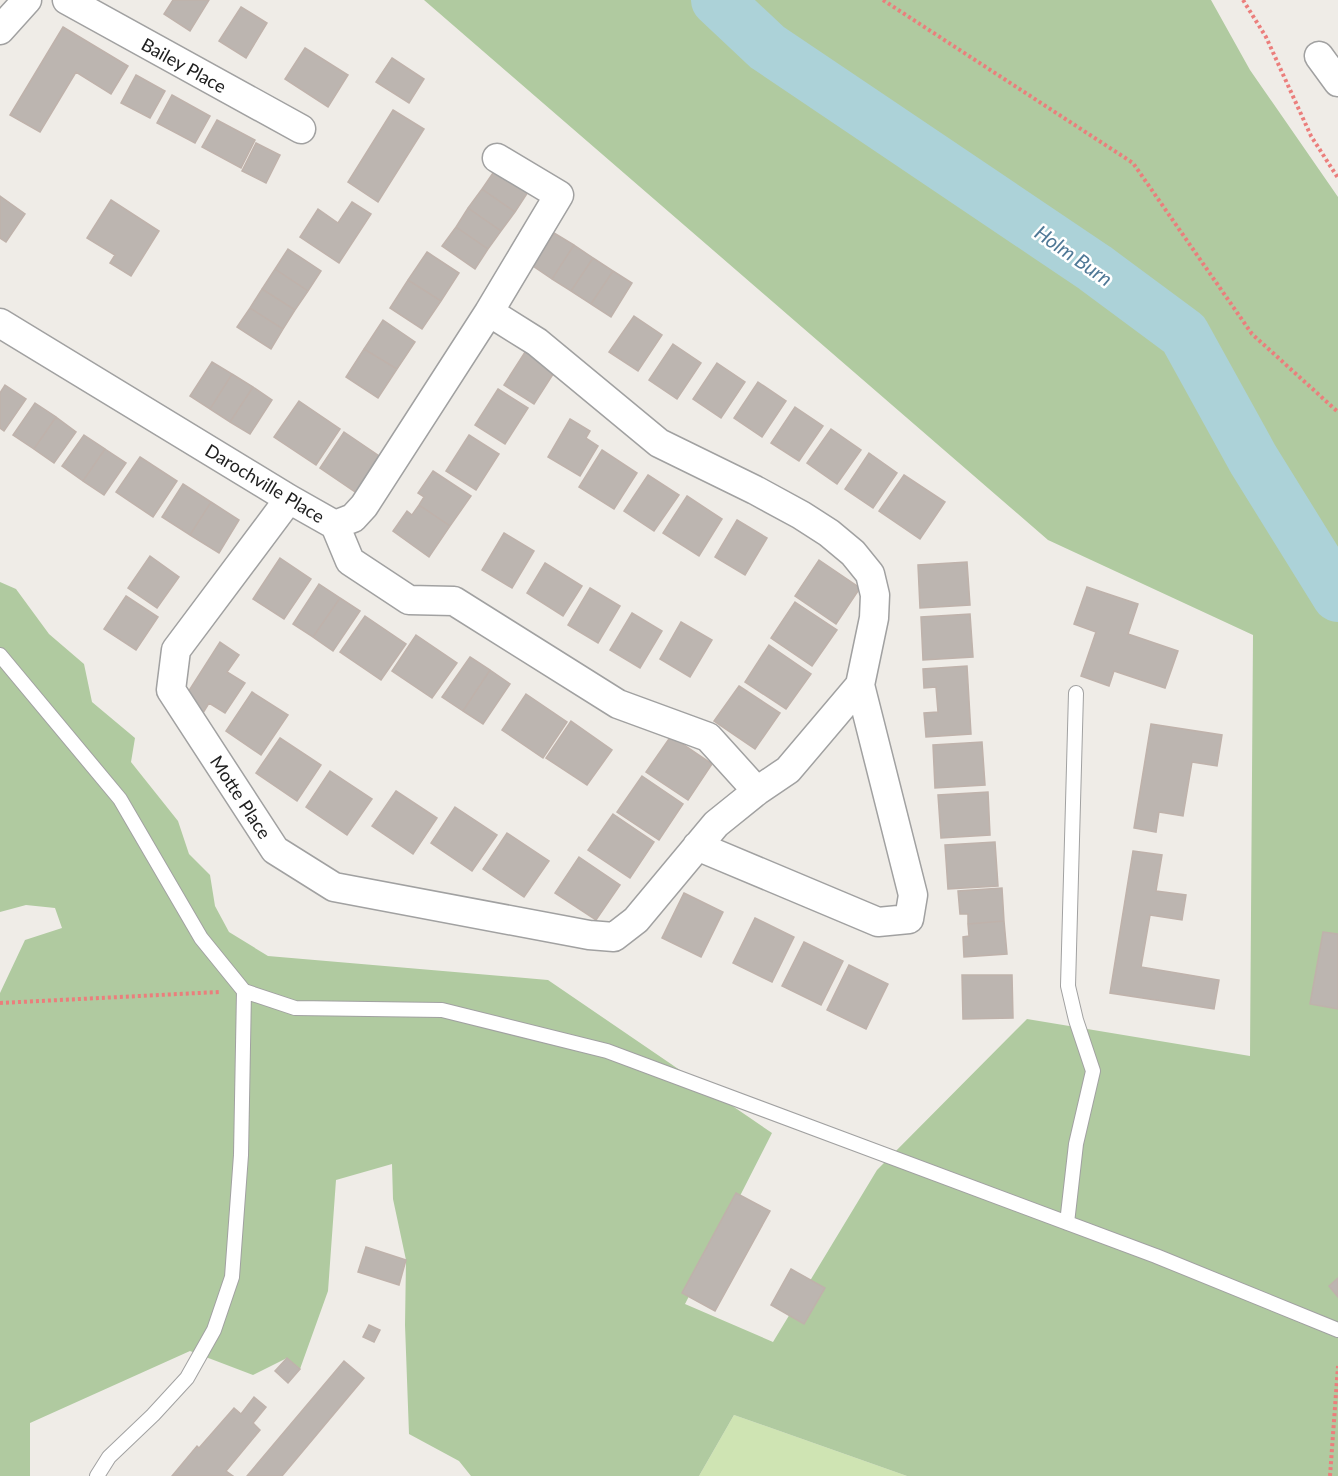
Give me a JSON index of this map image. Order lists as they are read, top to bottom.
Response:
{
  "streets": {
    "street": ["Bailey Place", "Darochville Place", "Motte Place"]
  },
  "crossings": [
    ["Darochville Place", "Motte Place"]
  ],
  "water": ["Holm Burn"]
}
